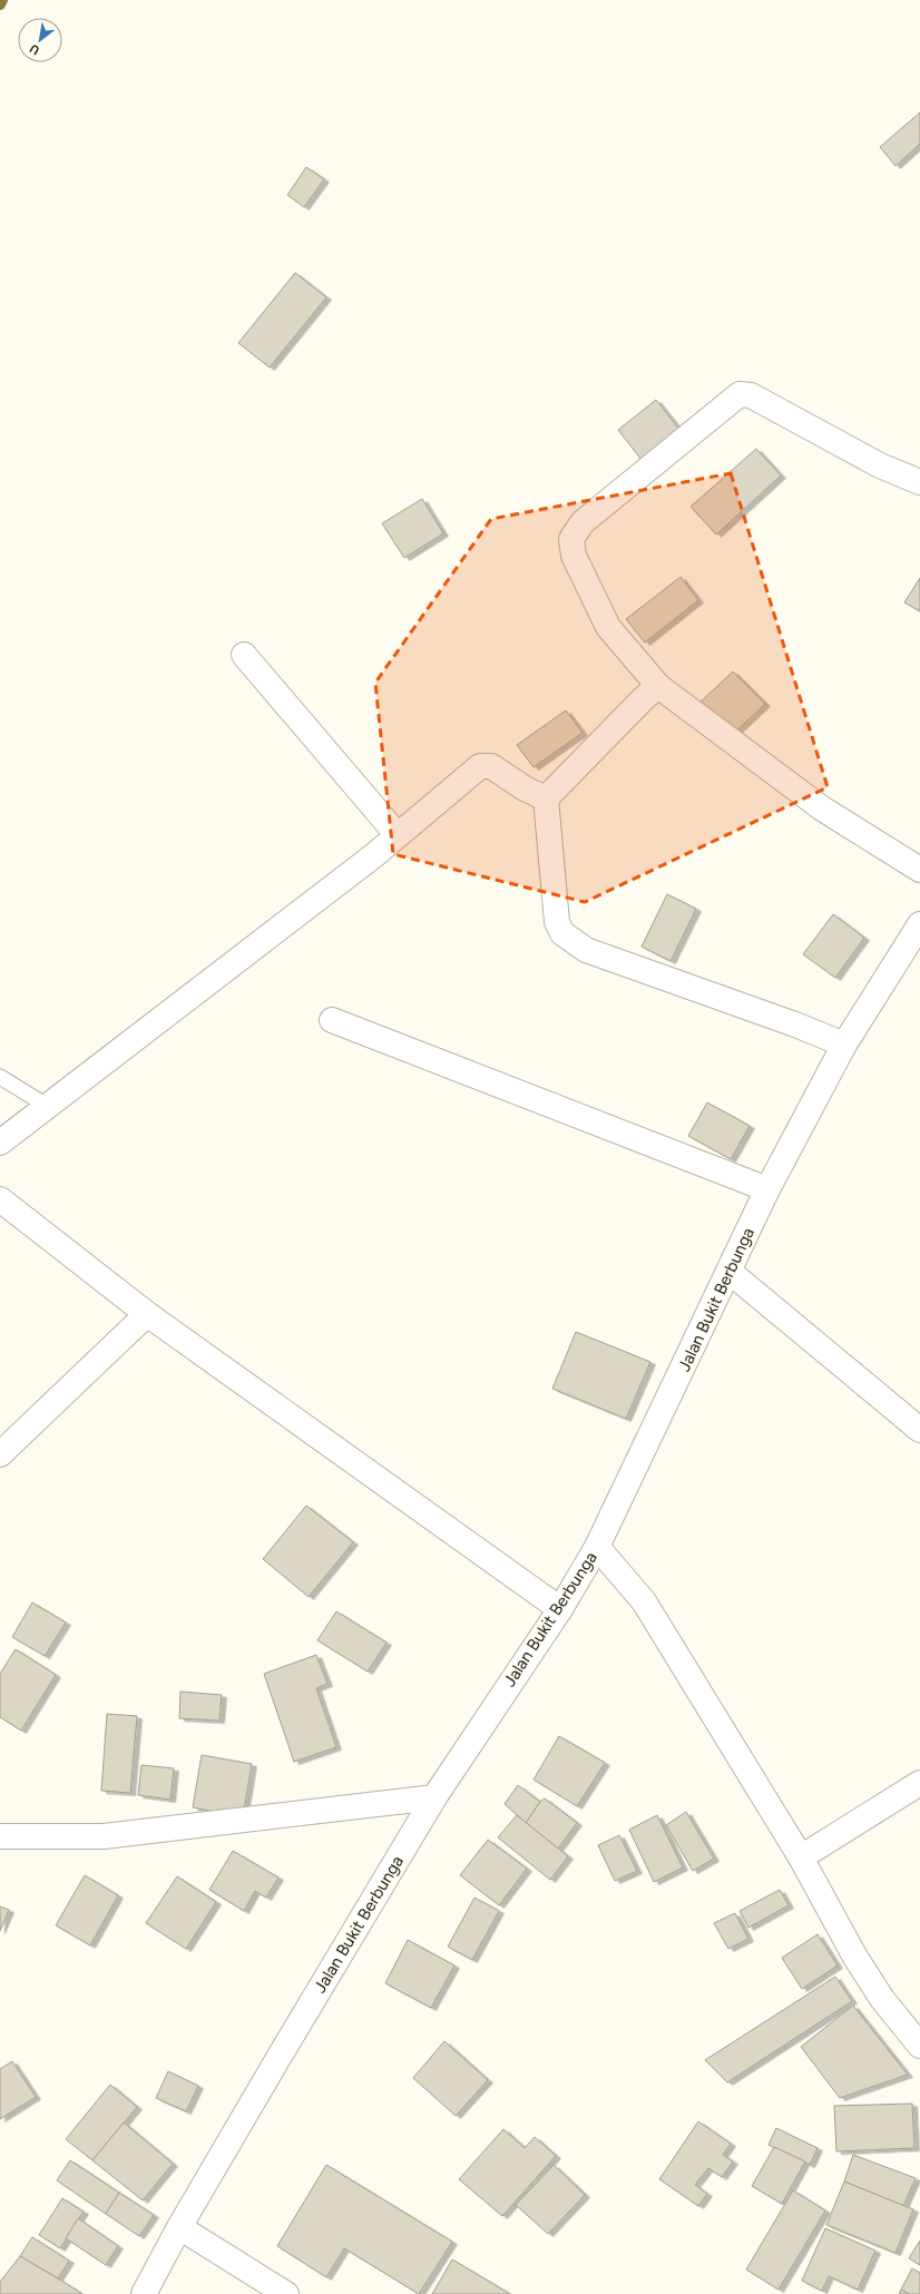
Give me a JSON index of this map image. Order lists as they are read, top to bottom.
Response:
{
  "streets": {
    "street": ["Jalan Bukit Berbunga"]
  },
  "north": "bottom left"
}
